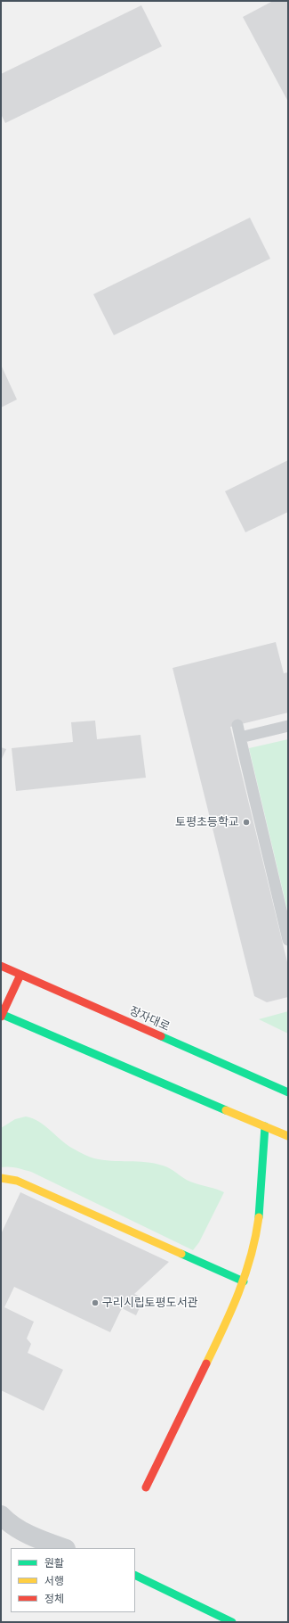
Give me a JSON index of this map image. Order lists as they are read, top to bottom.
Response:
{
  "streets": {
    "street": ["장자대로"]
  },
  "places": ["토평초등학교", "구리시립토평도서관"],
  "legend": ["원활", "서행", "정체"]
}
